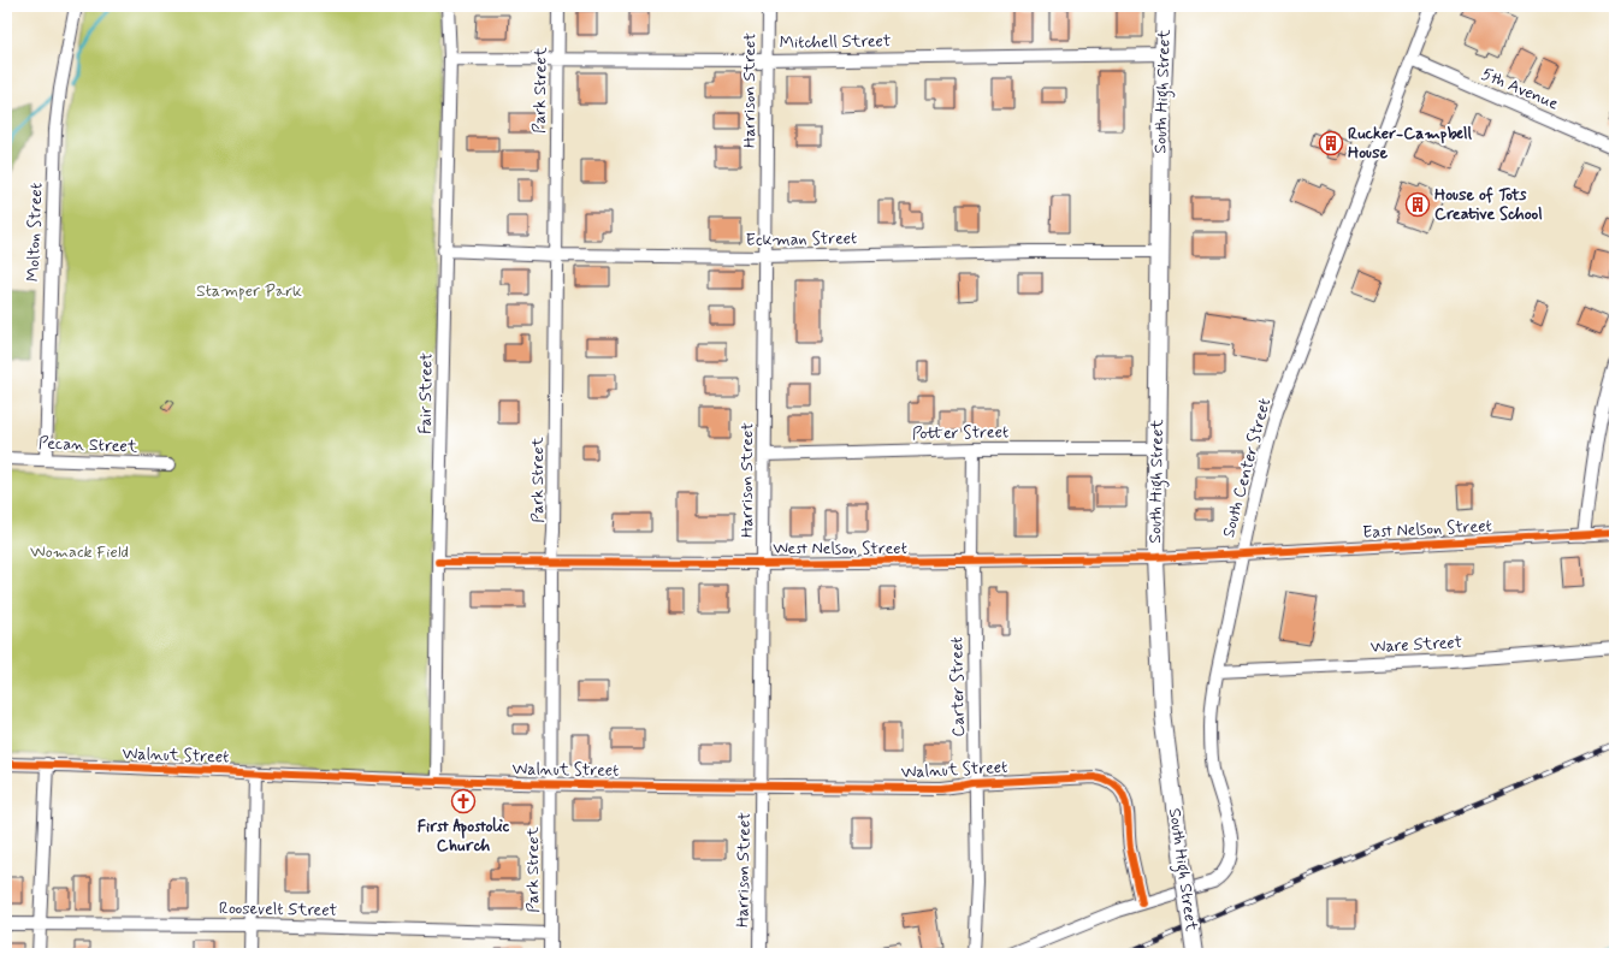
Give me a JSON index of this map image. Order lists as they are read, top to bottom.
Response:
{
  "streets": {
    "main road": ["South High Street"],
    "street": [
      "Mitchell Street",
      "5th Avenue",
      "Park Street",
      "Harrison Street",
      "Molton Street",
      "Eckman Street",
      "Fair Street",
      "Potter Street",
      "Pecan Street",
      "South Center Street",
      "East Nelson Street",
      "West Nelson Street",
      "Ware Street",
      "Carter Street",
      "Walnut Street",
      "Roosevelt Street"
    ]
  },
  "crossings": [
    ["Mitchell Street", "Park Street"],
    ["Mitchell Street", "Harrison Street"],
    ["Mitchell Street", "South High Street"],
    ["Mitchell Street", "Fair Street"],
    ["5th Avenue", "South Center Street"],
    ["Park Street", "Eckman Street"],
    ["Park Street", "West Nelson Street"],
    ["Park Street", "Walnut Street"],
    ["Park Street", "Roosevelt Street"],
    ["Harrison Street", "Eckman Street"],
    ["Harrison Street", "Potter Street"],
    ["Harrison Street", "West Nelson Street"],
    ["Harrison Street", "Walnut Street"],
    ["South High Street", "Eckman Street"],
    ["South High Street", "Potter Street"],
    ["South High Street", "West Nelson Street"],
    ["Molton Street", "Pecan Street"],
    ["Eckman Street", "Fair Street"],
    ["Fair Street", "West Nelson Street"],
    ["Fair Street", "Walnut Street"],
    ["Potter Street", "Carter Street"],
    ["South Center Street", "East Nelson Street"],
    ["South Center Street", "West Nelson Street"],
    ["South Center Street", "Ware Street"],
    ["South Center Street", "Walnut Street"],
    ["East Nelson Street", "West Nelson Street"],
    ["West Nelson Street", "Carter Street"],
    ["Carter Street", "Walnut Street"]
  ],
  "parks": ["Stamper Park", "Womack Field"],
  "places": {
    "building": ["Rucker-Campbell House", "House of Tots Creative School"],
    "church": ["First Apostolic Church"]
  }
}
